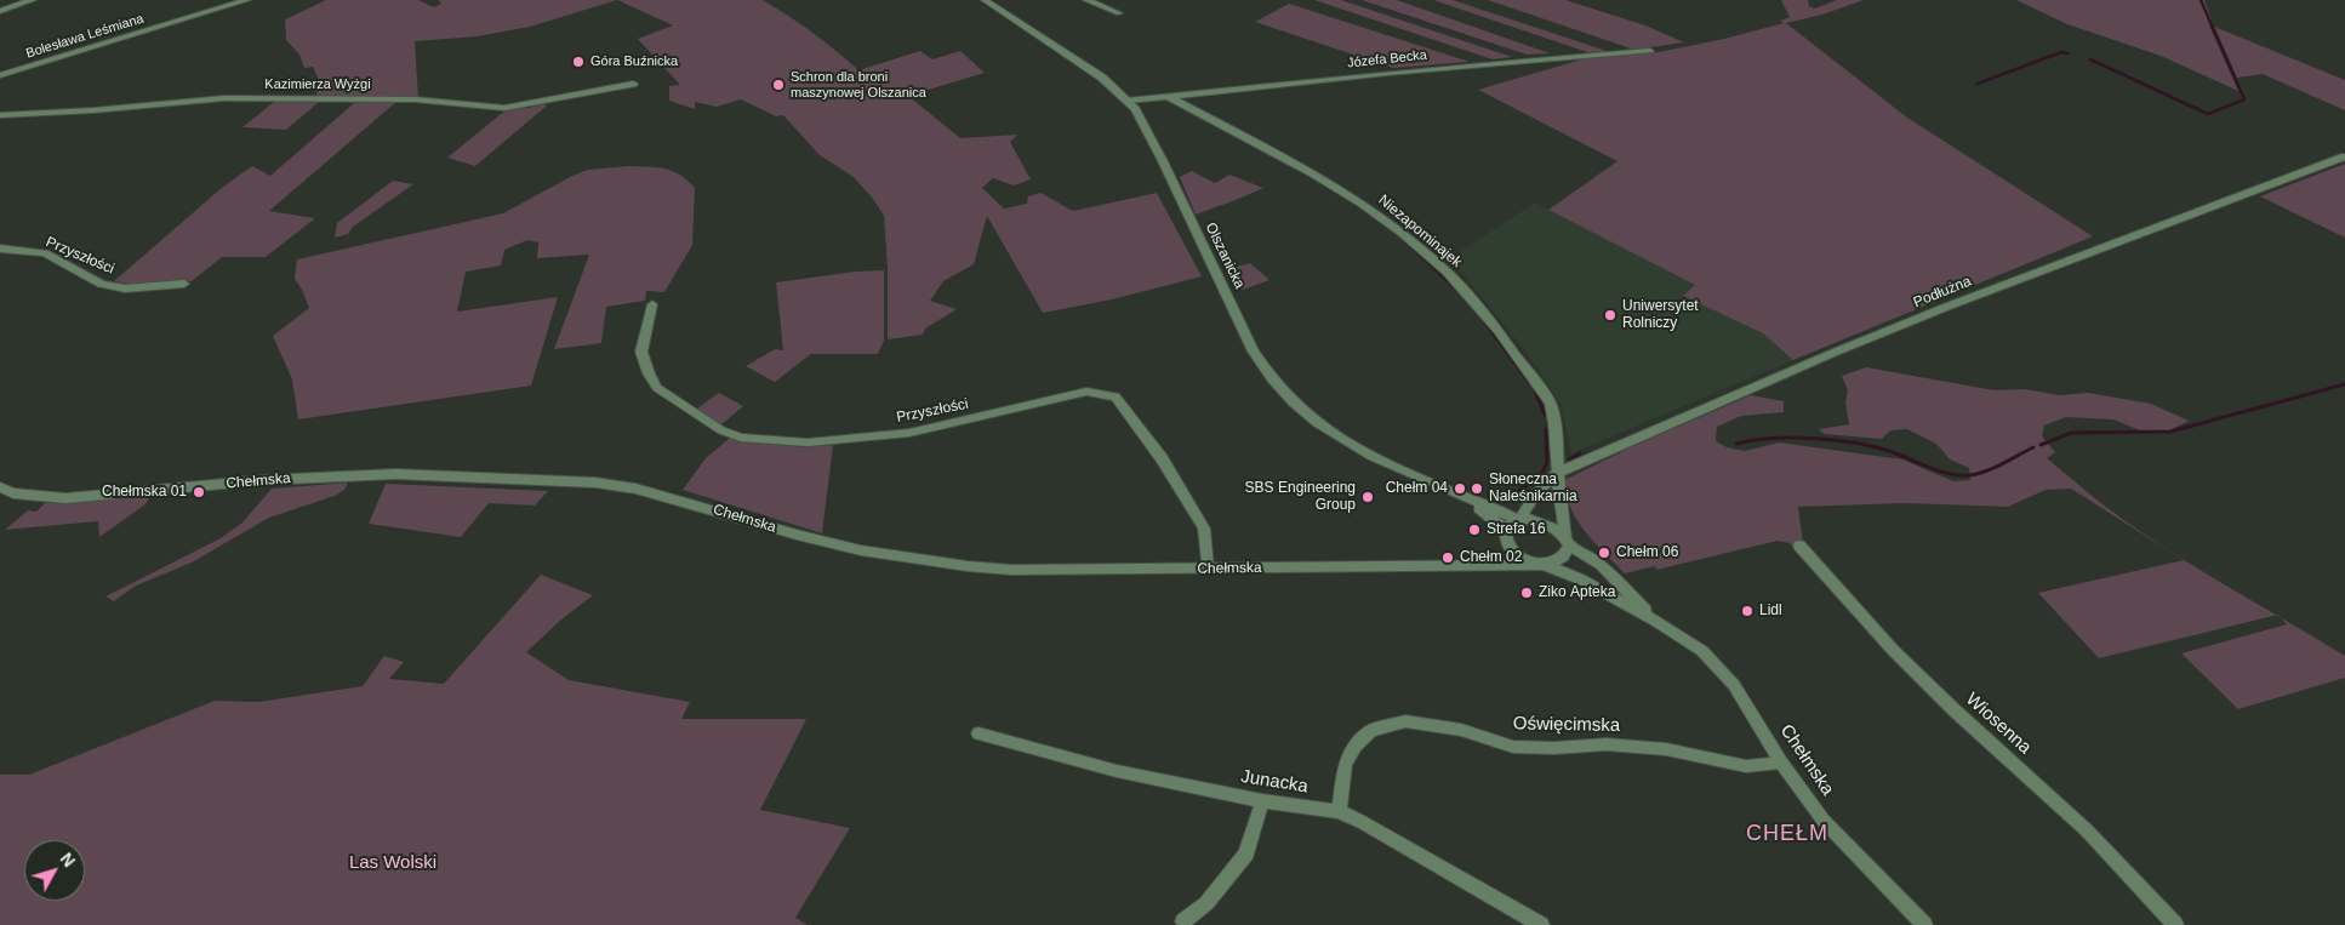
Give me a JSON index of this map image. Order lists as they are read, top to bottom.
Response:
{
  "streets": {
    "street": [
      "Bolesława Leśmiana",
      "Józefa Becka",
      "Kazimierza Wyżgi",
      "Niezapominajek",
      "Przyszłości",
      "Olszanicka",
      "Podłużna",
      "Chełmska",
      "Wiosenna",
      "Oświęcimska",
      "Junacka"
    ]
  },
  "crossings": [
    ["Józefa Becka", "Niezapominajek"],
    ["Józefa Becka", "Olszanicka"],
    ["Niezapominajek", "Podłużna"],
    ["Przyszłości", "Chełmska"],
    ["Olszanicka", "Podłużna"],
    ["Olszanicka", "Chełmska"],
    ["Podłużna", "Chełmska"],
    ["Chełmska", "Oświęcimska"],
    ["Oświęcimska", "Junacka"]
  ],
  "districts": ["CHEŁM"],
  "parks": ["Las Wolski"],
  "places": [
    "Góra Buźnicka",
    "Schron dla broni maszynowej Olszanica",
    "Uniwersytet Rolniczy",
    "Chełm 04",
    "Słoneczna Naleśnikarnia",
    "Chełmska 01",
    "SBS Engineering Group",
    "Strefa 16",
    "Chełm 06",
    "Chełm 02",
    "Ziko Apteka",
    "Lidl"
  ],
  "north": "top right"
}
